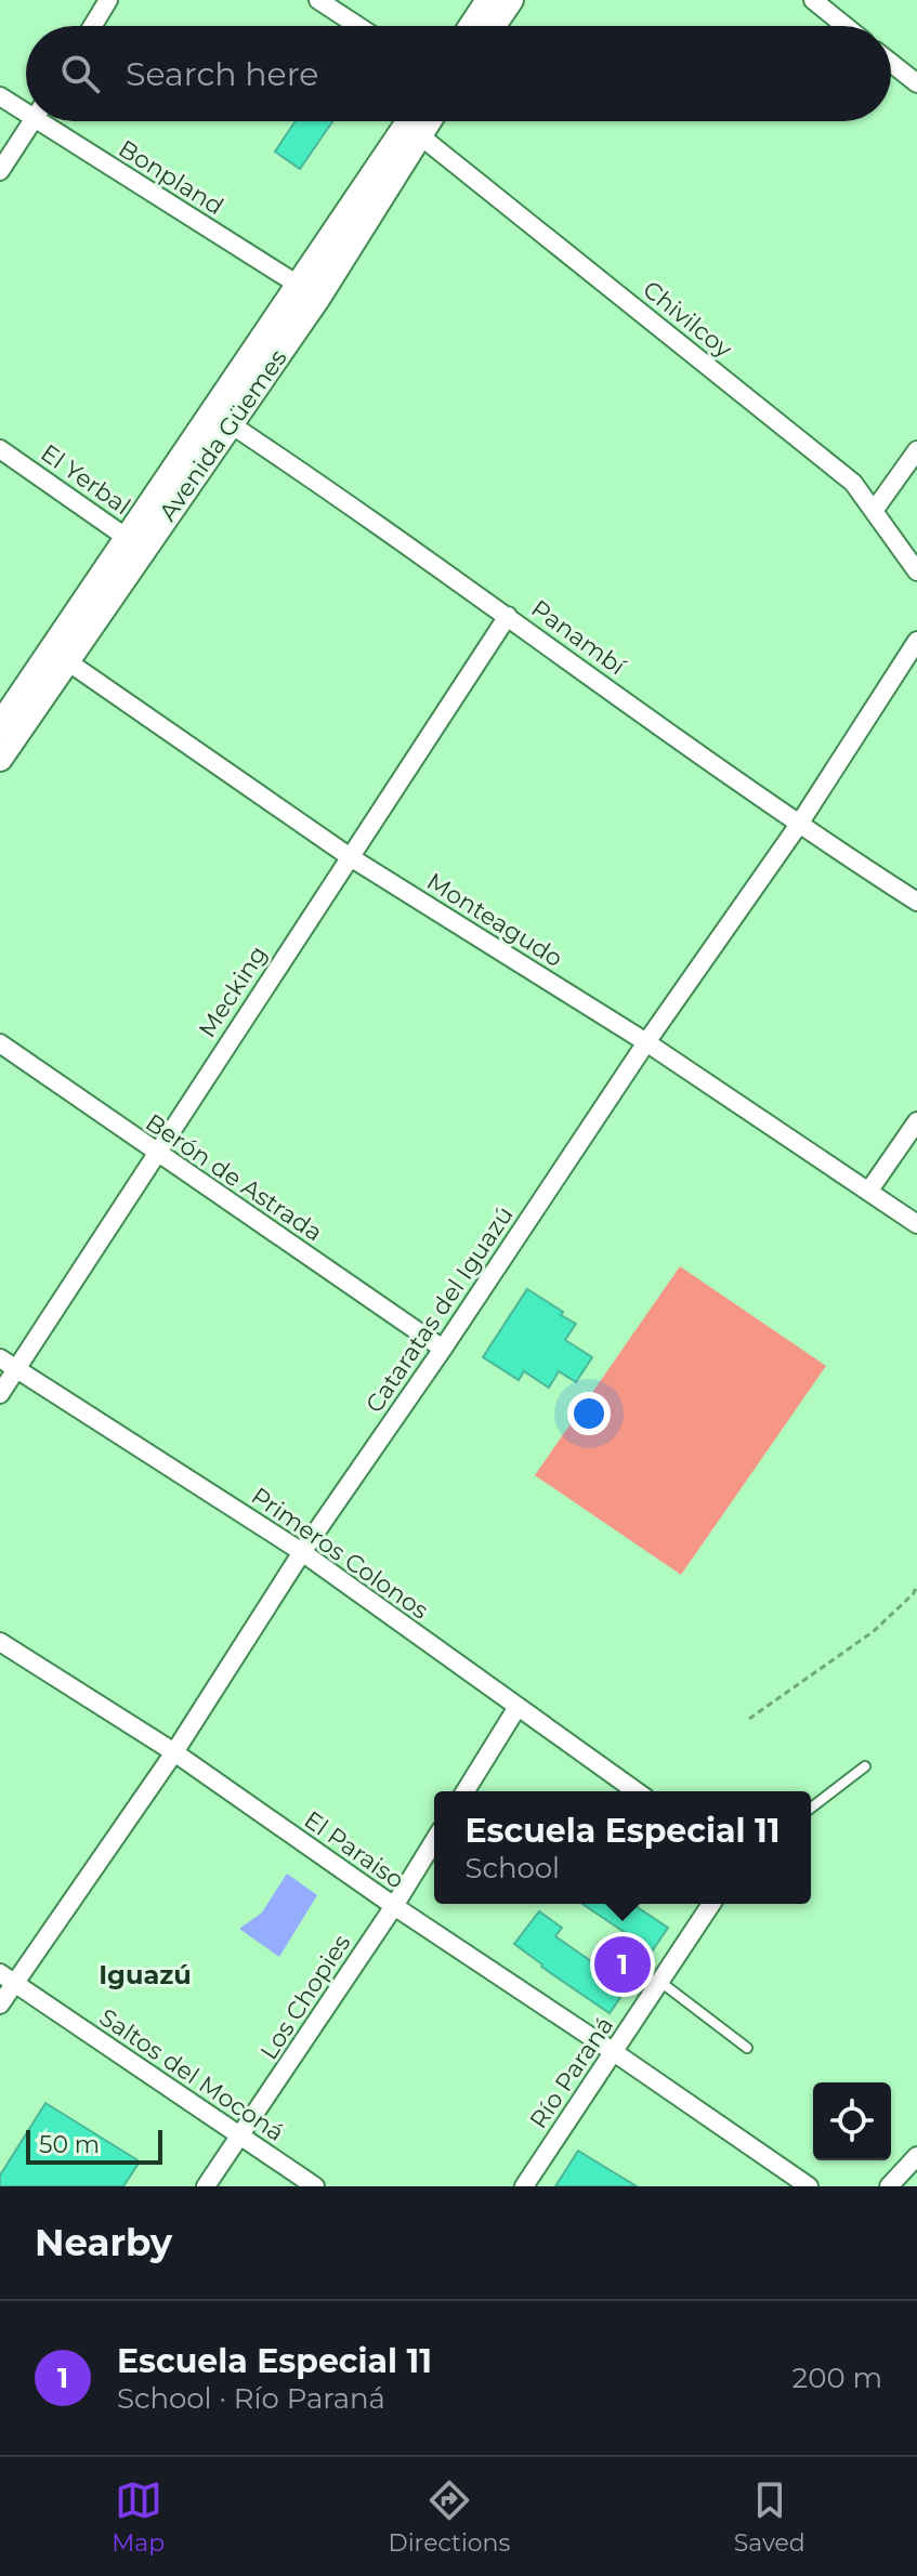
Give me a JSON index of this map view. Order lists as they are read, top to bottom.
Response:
{
  "streets": {
    "main road": ["Avenida Güemes"],
    "street": [
      "Bonpland",
      "Chivilcoy",
      "El Yerbal",
      "Panambí",
      "Monteagudo",
      "Mecking",
      "Berón de Astrada",
      "Cataratas del Iguazú",
      "Primeros Colonos",
      "El Paraiso",
      "Los Chopies",
      "Río Paraná",
      "Saltos del Moconá"
    ]
  },
  "crossings": [
    ["Bonpland", "Avenida Güemes"],
    ["Chivilcoy", "Avenida Güemes"],
    ["Avenida Güemes", "El Yerbal"],
    ["Avenida Güemes", "Panambí"],
    ["Avenida Güemes", "Monteagudo"],
    ["Panambí", "Mecking"],
    ["Panambí", "Cataratas del Iguazú"],
    ["Monteagudo", "Mecking"],
    ["Monteagudo", "Cataratas del Iguazú"],
    ["Mecking", "Berón de Astrada"],
    ["Mecking", "Primeros Colonos"],
    ["Berón de Astrada", "Cataratas del Iguazú"],
    ["Cataratas del Iguazú", "Primeros Colonos"],
    ["Cataratas del Iguazú", "El Paraiso"],
    ["Cataratas del Iguazú", "Saltos del Moconá"],
    ["El Paraiso", "Los Chopies"],
    ["El Paraiso", "Río Paraná"],
    ["Los Chopies", "Saltos del Moconá"]
  ],
  "districts": ["Iguazú"],
  "scale_bar": "50 m",
  "page": {
    "search": "Search here",
    "popup": ["Escuela Especial 11", "School"],
    "pins": "1",
    "scale": "50 m",
    "heading": "Nearby",
    "list": [
      {
        "mark": "1",
        "name": "Escuela Especial 11",
        "note": "School · Río Paraná",
        "value": "200 m"
      }
    ],
    "nav": ["Map", "Directions", "Saved"]
  }
}
